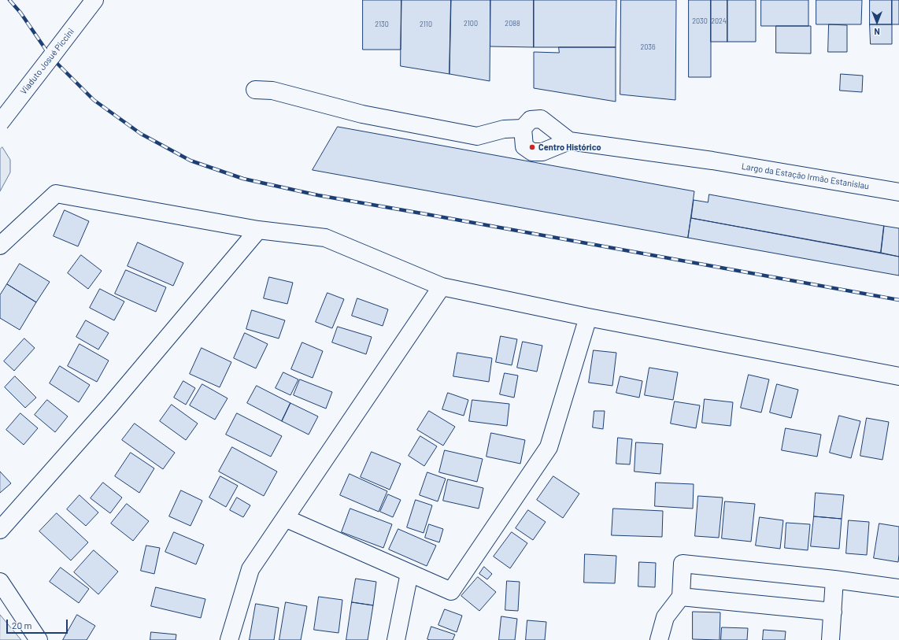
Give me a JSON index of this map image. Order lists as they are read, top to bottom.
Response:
{
  "streets": {
    "street": ["Viaduto Josué Piccini", "Largo da Estação Irmão Estanislau"]
  },
  "places": ["Centro Histórico"],
  "house_numbers": [
    "2030",
    "2024",
    "2100",
    "2088",
    "2130",
    "2110",
    "2036"
  ],
  "scale_bar": "20 m",
  "north": "bottom"
}
